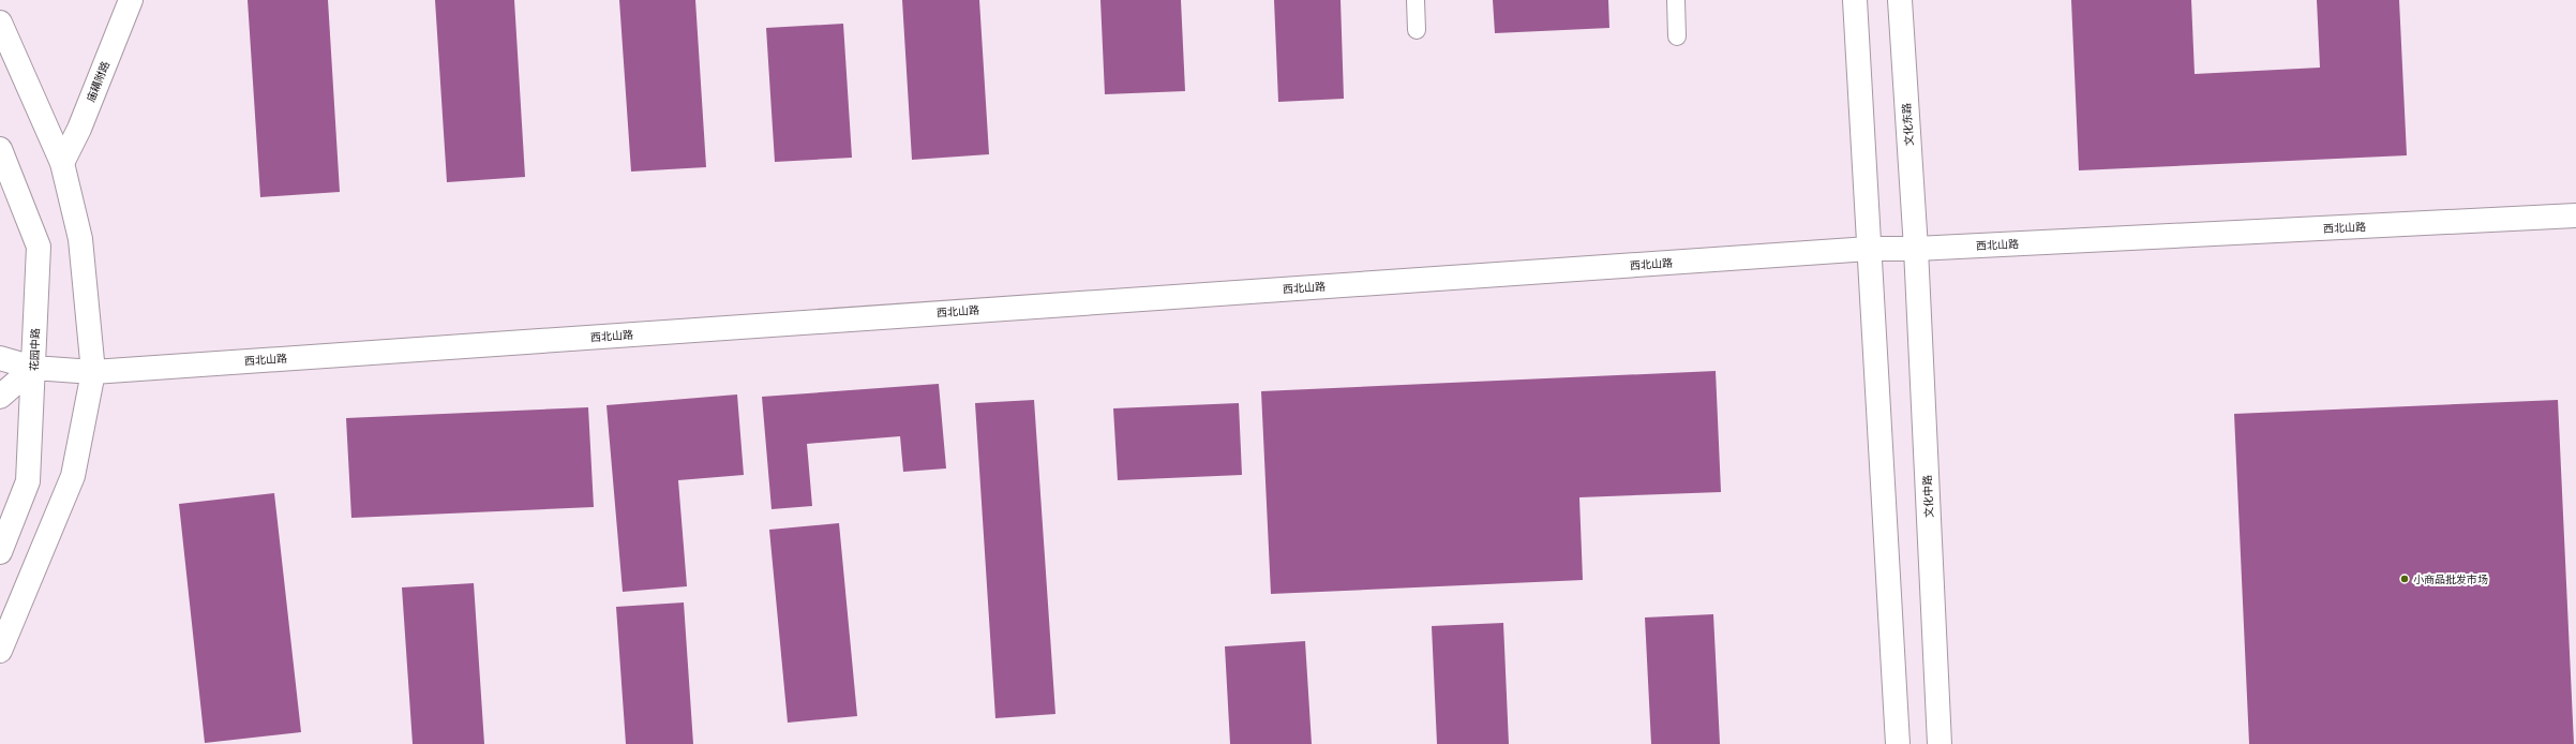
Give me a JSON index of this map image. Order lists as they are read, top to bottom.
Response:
{
  "streets": {
    "main road": [
      "庙耩附路",
      "文化东路",
      "西北山路",
      "花园中路",
      "文化中路"
    ]
  },
  "crossings": [
    ["文化东路", "西北山路"],
    ["文化东路", "文化中路"],
    ["西北山路", "花园中路"],
    ["西北山路", "文化中路"]
  ],
  "places": ["小商品批发市场"]
}
